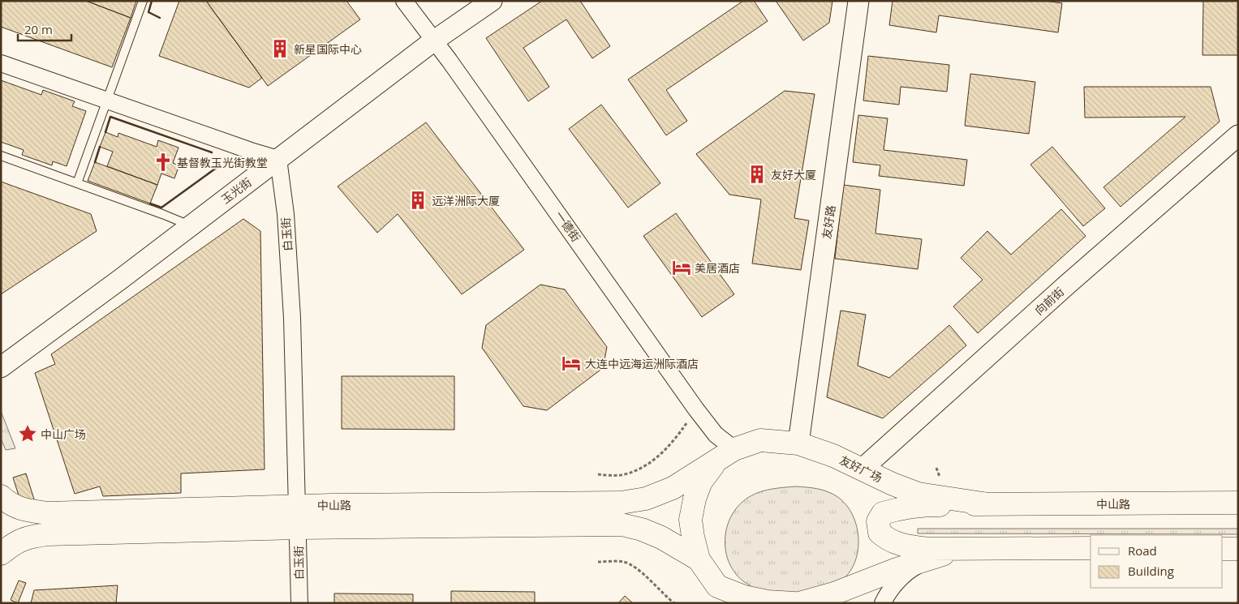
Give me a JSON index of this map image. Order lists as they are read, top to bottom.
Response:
{
  "streets": {
    "main road": ["友好广场", "中山路"],
    "street": [
      "玉光街",
      "友好路",
      "一德街",
      "白玉街",
      "向前街"
    ]
  },
  "crossings": [
    ["玉光街", "一德街"],
    ["玉光街", "白玉街"],
    ["友好路", "友好广场"],
    ["一德街", "友好广场"],
    ["白玉街", "中山路"],
    ["向前街", "友好广场"],
    ["友好广场", "中山路"]
  ],
  "places": {
    "building": ["新星国际中心", "友好大厦", "远洋洲际大厦"],
    "church": ["基督教玉光街教堂"],
    "hotel": ["美居酒店", "大连中远海运洲际酒店"],
    "place": ["中山广场"]
  },
  "legend": ["Road", "Building"],
  "scale_bar": "20 m"
}
